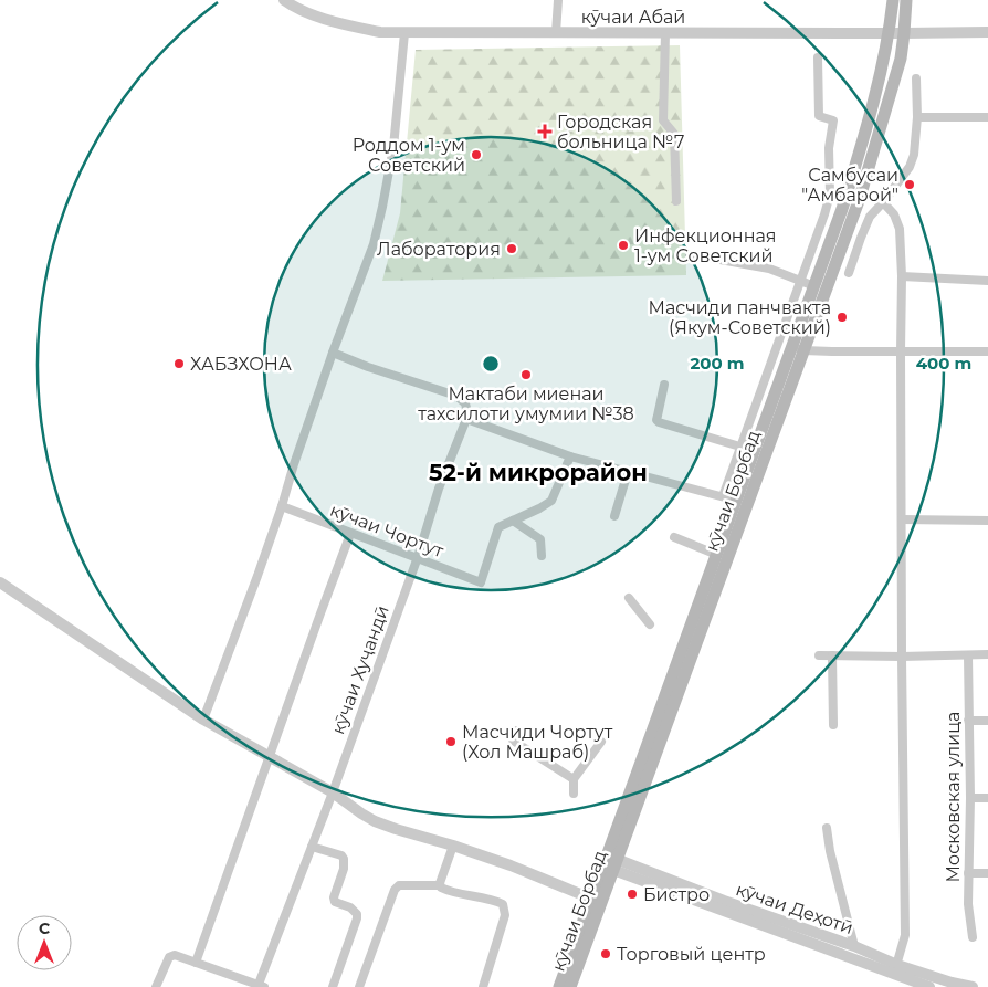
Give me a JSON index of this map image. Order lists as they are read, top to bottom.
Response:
{
  "streets": {
    "main road": ["кӯчаи Борбад"],
    "street": [
      "кӯчаи Абаӣ",
      "кӯчаи Чортут",
      "кӯчаи Хуҷандӣ",
      "Московская улица",
      "кӯчаи Деҳотӣ"
    ]
  },
  "crossings": [
    ["кӯчаи Абаӣ", "кӯчаи Борбад"],
    ["кӯчаи Борбад", "кӯчаи Деҳотӣ"],
    ["кӯчаи Чортут", "кӯчаи Хуҷандӣ"]
  ],
  "districts": ["52-й микрорайон"],
  "places": {
    "health": ["Городская больница №7"],
    "other": [
      "Роддом 1-ум Советский",
      "Самбусаи \"Амбарой\"",
      "Инфекционная 1-ум Советский",
      "Лаборатория",
      "Масчиди панчвакта (Якум-Советский)",
      "ХАБЗХОНА",
      "Мактаби миенаи тахсилоти умумии №38",
      "Масчиди Чортут (Хол Машраб)",
      "Бистро",
      "Торговый центр"
    ]
  },
  "north": "top",
  "rings": ["200 m", "400 m"]
}
